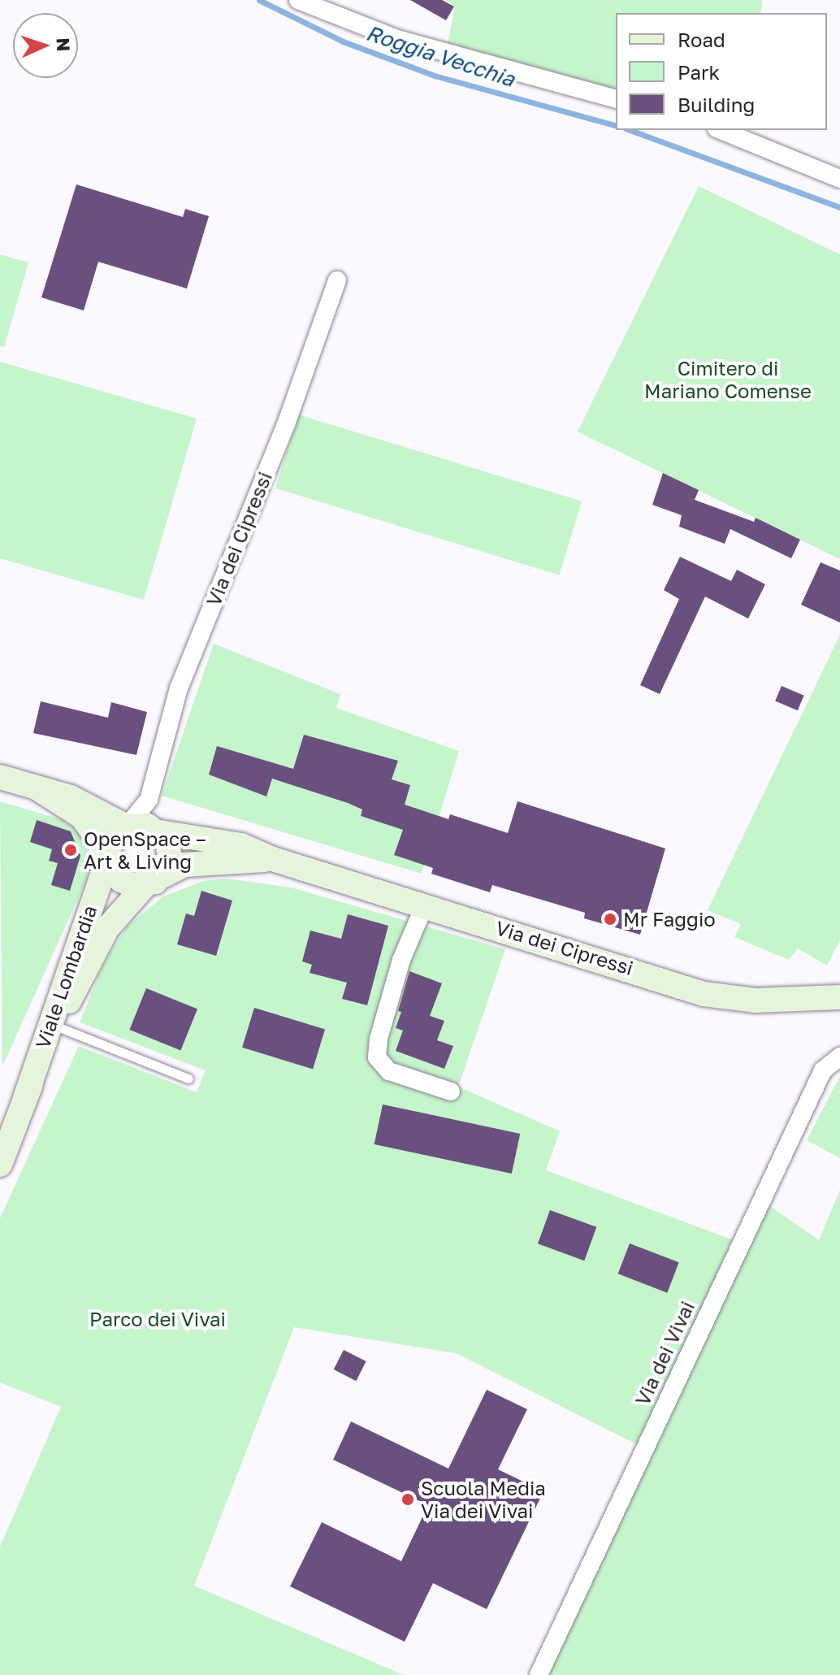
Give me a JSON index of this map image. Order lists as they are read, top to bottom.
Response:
{
  "streets": {
    "main road": ["Via dei Cipressi", "Viale Lombardia"],
    "street": ["Via dei Vivai"]
  },
  "crossings": [
    ["Via dei Cipressi", "Viale Lombardia"]
  ],
  "water": ["Roggia Vecchia"],
  "parks": ["Cimitero di Mariano Comense", "Parco dei Vivai"],
  "places": ["OpenSpace – Art & Living", "Mr Faggio", "Scuola Media Via dei Vivai"],
  "legend": ["Road", "Park", "Building"],
  "north": "right"
}
